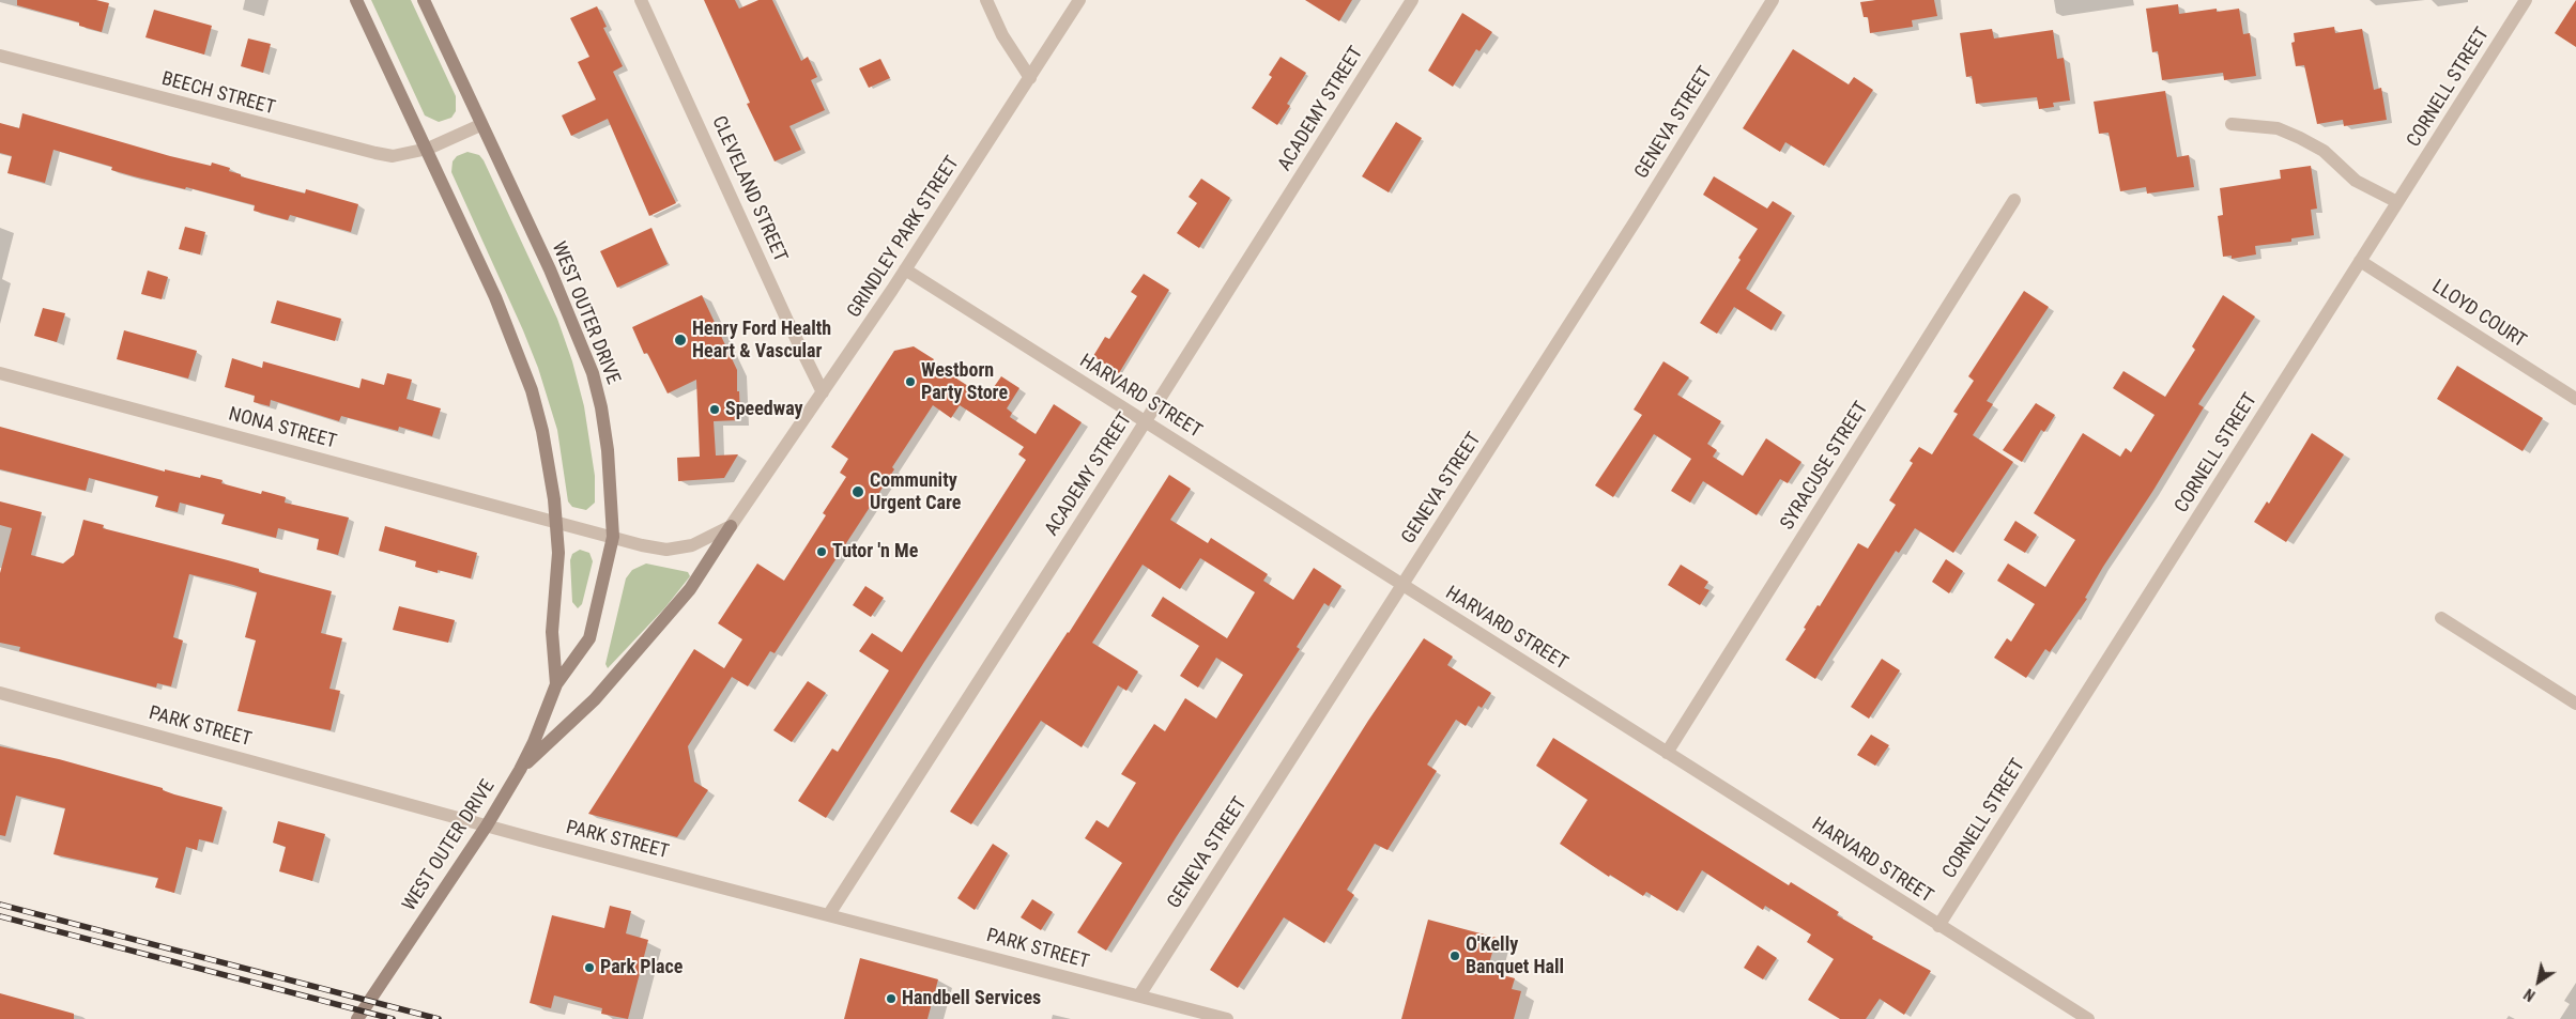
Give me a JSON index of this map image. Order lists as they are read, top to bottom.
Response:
{
  "streets": {
    "main road": ["WEST OUTER DRIVE"],
    "street": [
      "CORNELL STREET",
      "BEECH STREET",
      "ACADEMY STREET",
      "GENEVA STREET",
      "CLEVELAND STREET",
      "GRINDLEY PARK STREET",
      "LLOYD COURT",
      "HARVARD STREET",
      "NONA STREET",
      "SYRACUSE STREET",
      "PARK STREET"
    ]
  },
  "crossings": [
    ["CORNELL STREET", "LLOYD COURT"],
    ["CORNELL STREET", "HARVARD STREET"],
    ["BEECH STREET", "WEST OUTER DRIVE"],
    ["ACADEMY STREET", "HARVARD STREET"],
    ["ACADEMY STREET", "PARK STREET"],
    ["GENEVA STREET", "HARVARD STREET"],
    ["GENEVA STREET", "PARK STREET"],
    ["CLEVELAND STREET", "GRINDLEY PARK STREET"],
    ["GRINDLEY PARK STREET", "WEST OUTER DRIVE"],
    ["GRINDLEY PARK STREET", "HARVARD STREET"],
    ["GRINDLEY PARK STREET", "NONA STREET"],
    ["WEST OUTER DRIVE", "NONA STREET"],
    ["WEST OUTER DRIVE", "PARK STREET"],
    ["HARVARD STREET", "SYRACUSE STREET"]
  ],
  "places": [
    "Henry Ford Health Heart & Vascular",
    "Westborn Party Store",
    "Speedway",
    "Community Urgent Care",
    "Tutor 'n Me",
    "O'Kelly Banquet Hall",
    "Park Place",
    "Handbell Services"
  ],
  "north": "bottom left"
}
